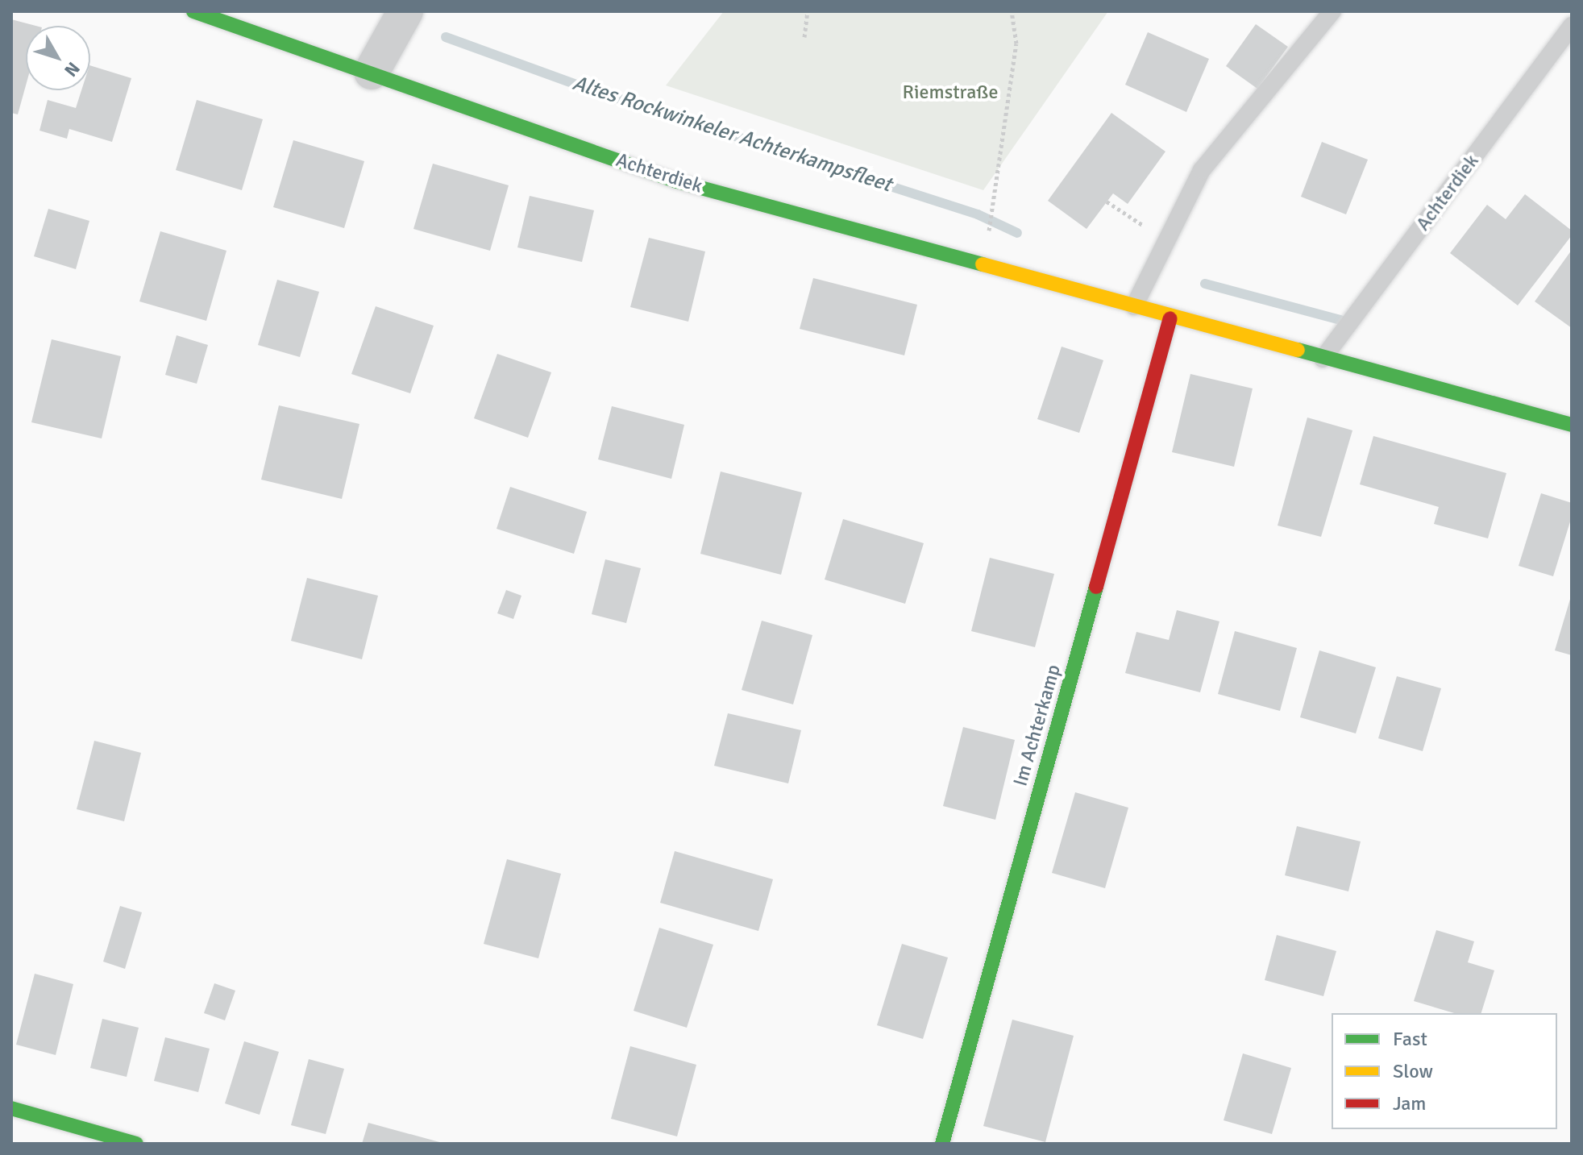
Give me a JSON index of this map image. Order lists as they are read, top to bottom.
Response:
{
  "streets": {
    "street": ["Achterdiek", "Im Achterkamp"]
  },
  "crossings": [
    ["Achterdiek", "Im Achterkamp"]
  ],
  "water": ["Altes Rockwinkeler Achterkampsfleet"],
  "parks": ["Riemstraße"],
  "legend": ["Fast", "Slow", "Jam"],
  "north": "bottom right"
}
